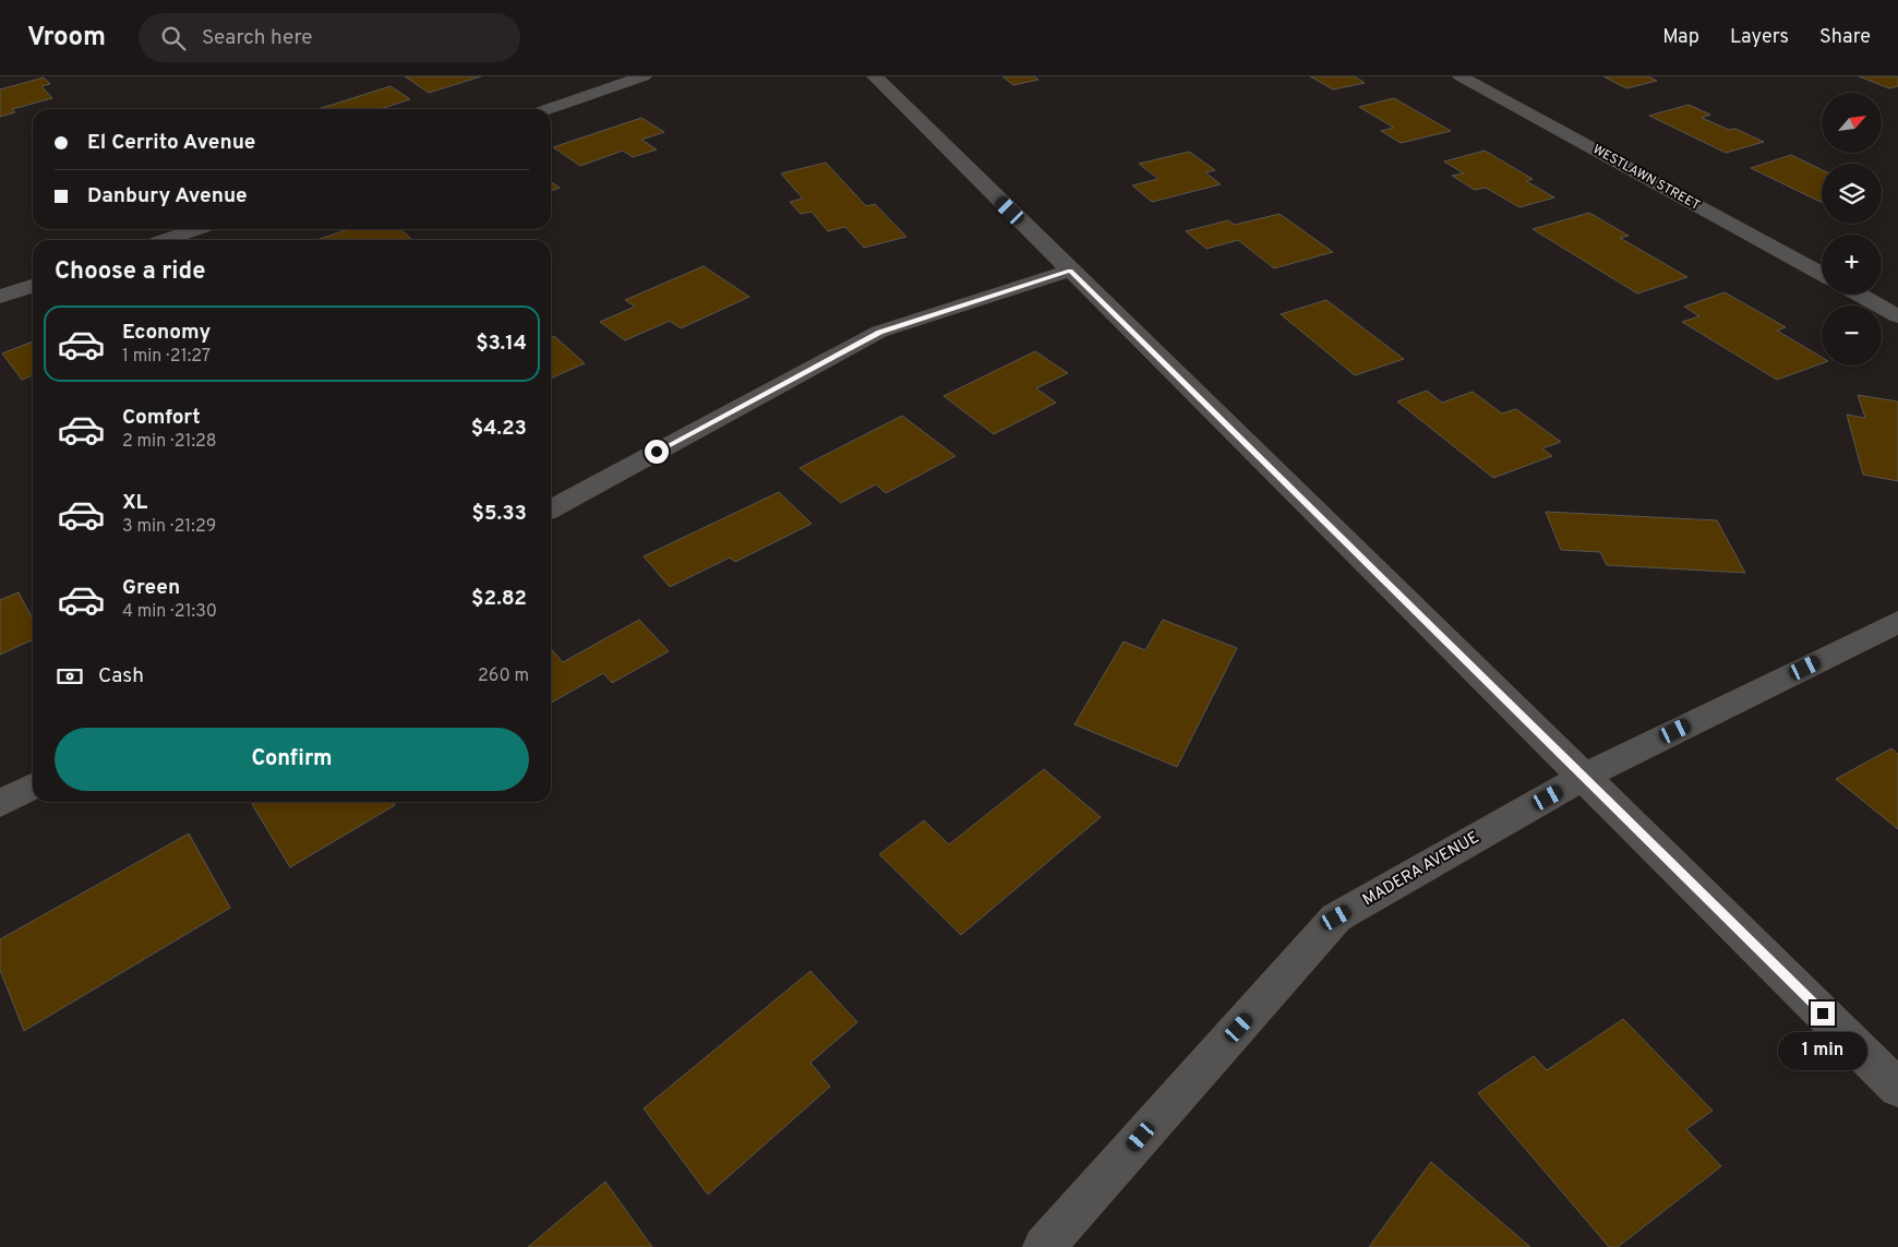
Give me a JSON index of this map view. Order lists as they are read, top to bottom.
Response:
{
  "streets": {
    "street": ["WESTLAWN STREET", "MADERA AVENUE"]
  },
  "north": "top right",
  "page": {
    "header": "Vroom",
    "search": "Search here",
    "nav": ["Map", "Layers", "Share"],
    "map_buttons": ["+", "−"],
    "banner": ["El Cerrito Avenue", "Danbury Avenue"],
    "heading": "Choose a ride",
    "list": [
      {
        "name": "Economy",
        "note": "1 min · 21:27",
        "value": "$3.14"
      },
      {
        "name": "Comfort",
        "note": "2 min · 21:28",
        "value": "$4.23"
      },
      {
        "name": "XL",
        "note": "3 min · 21:29",
        "value": "$5.33"
      },
      {
        "name": "Green",
        "note": "4 min · 21:30",
        "value": "$2.82"
      }
    ],
    "pay": ["Cash", "260 m"],
    "buttons": "Confirm",
    "bubble": "1 min"
  }
}
